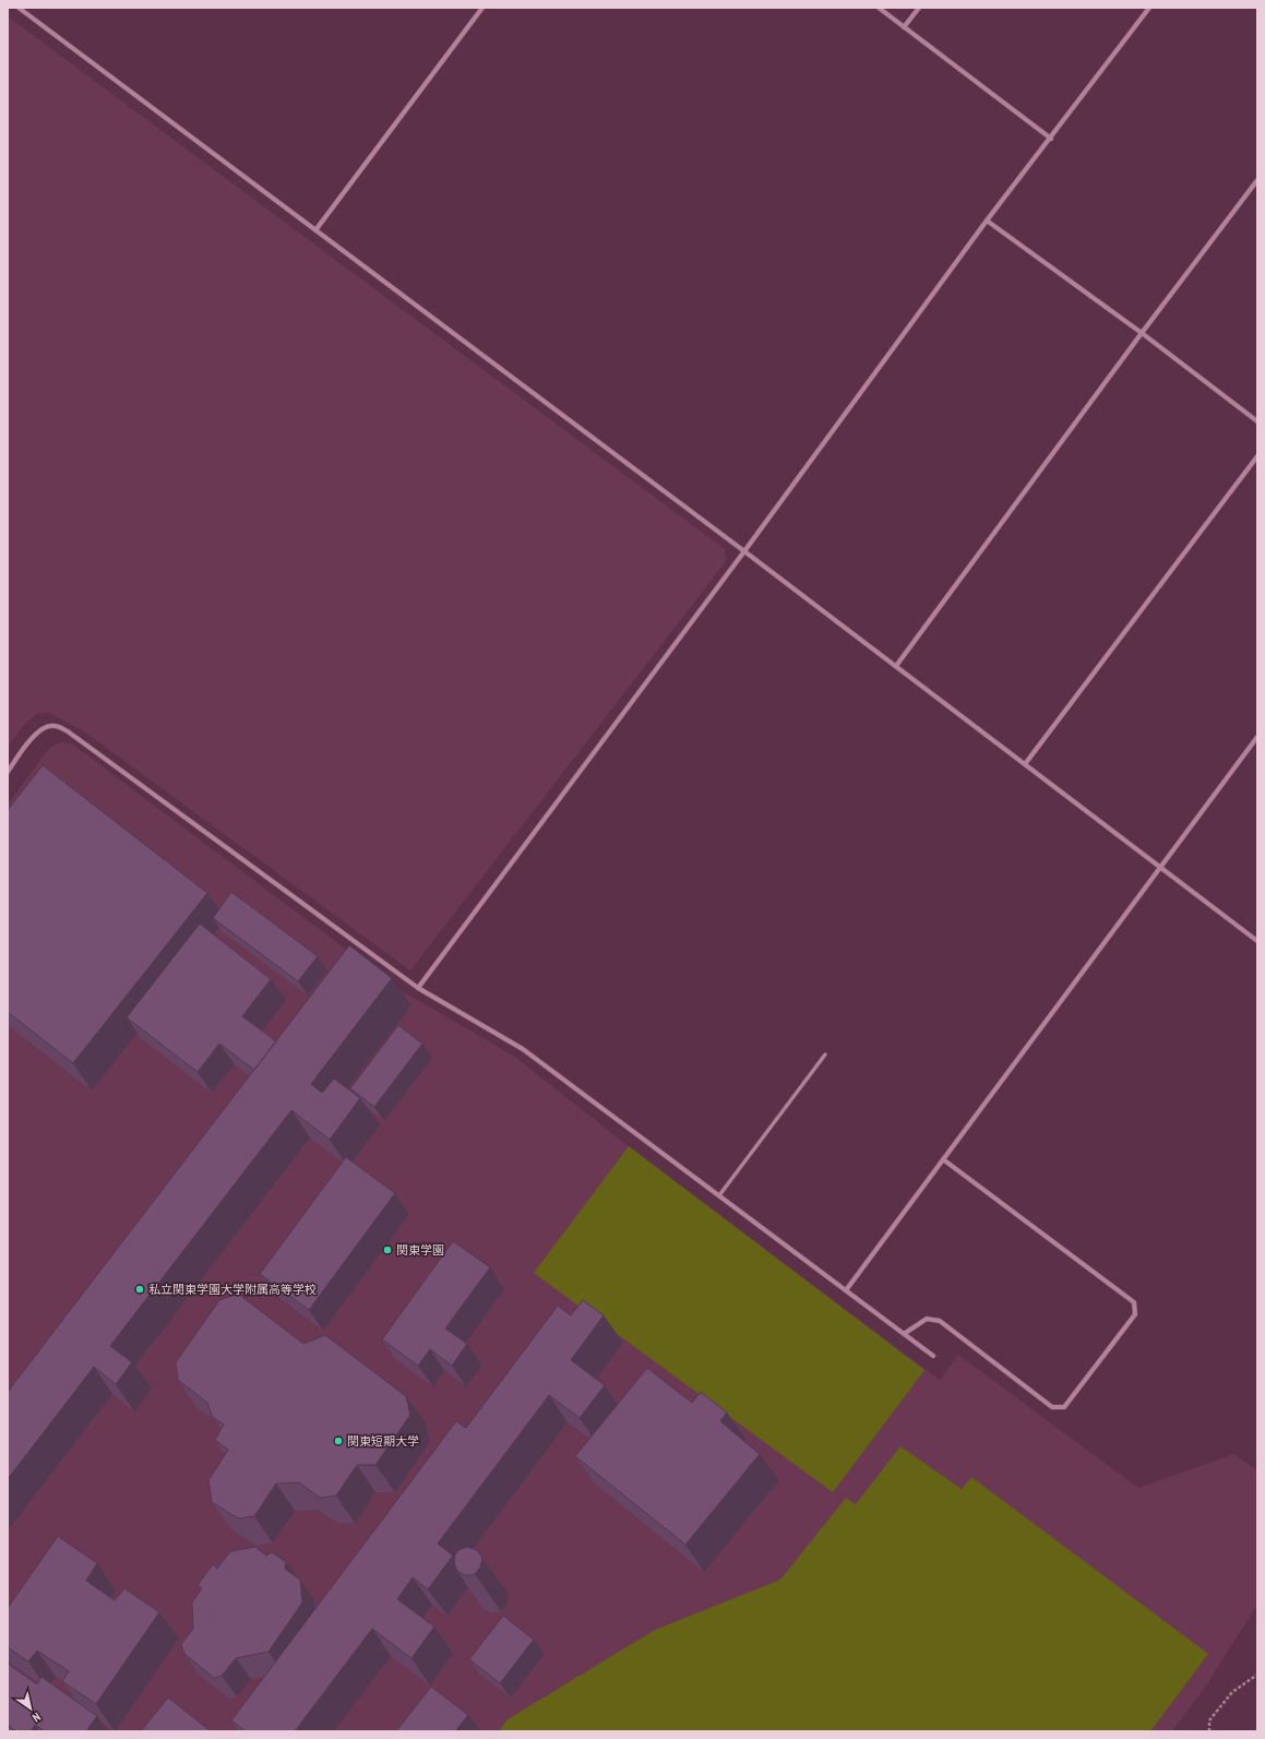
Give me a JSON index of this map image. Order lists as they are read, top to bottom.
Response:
{
  "places": ["関東学園", "私立関東学園大学附属高等学校", "関東短期大学"],
  "north": "bottom right"
}
